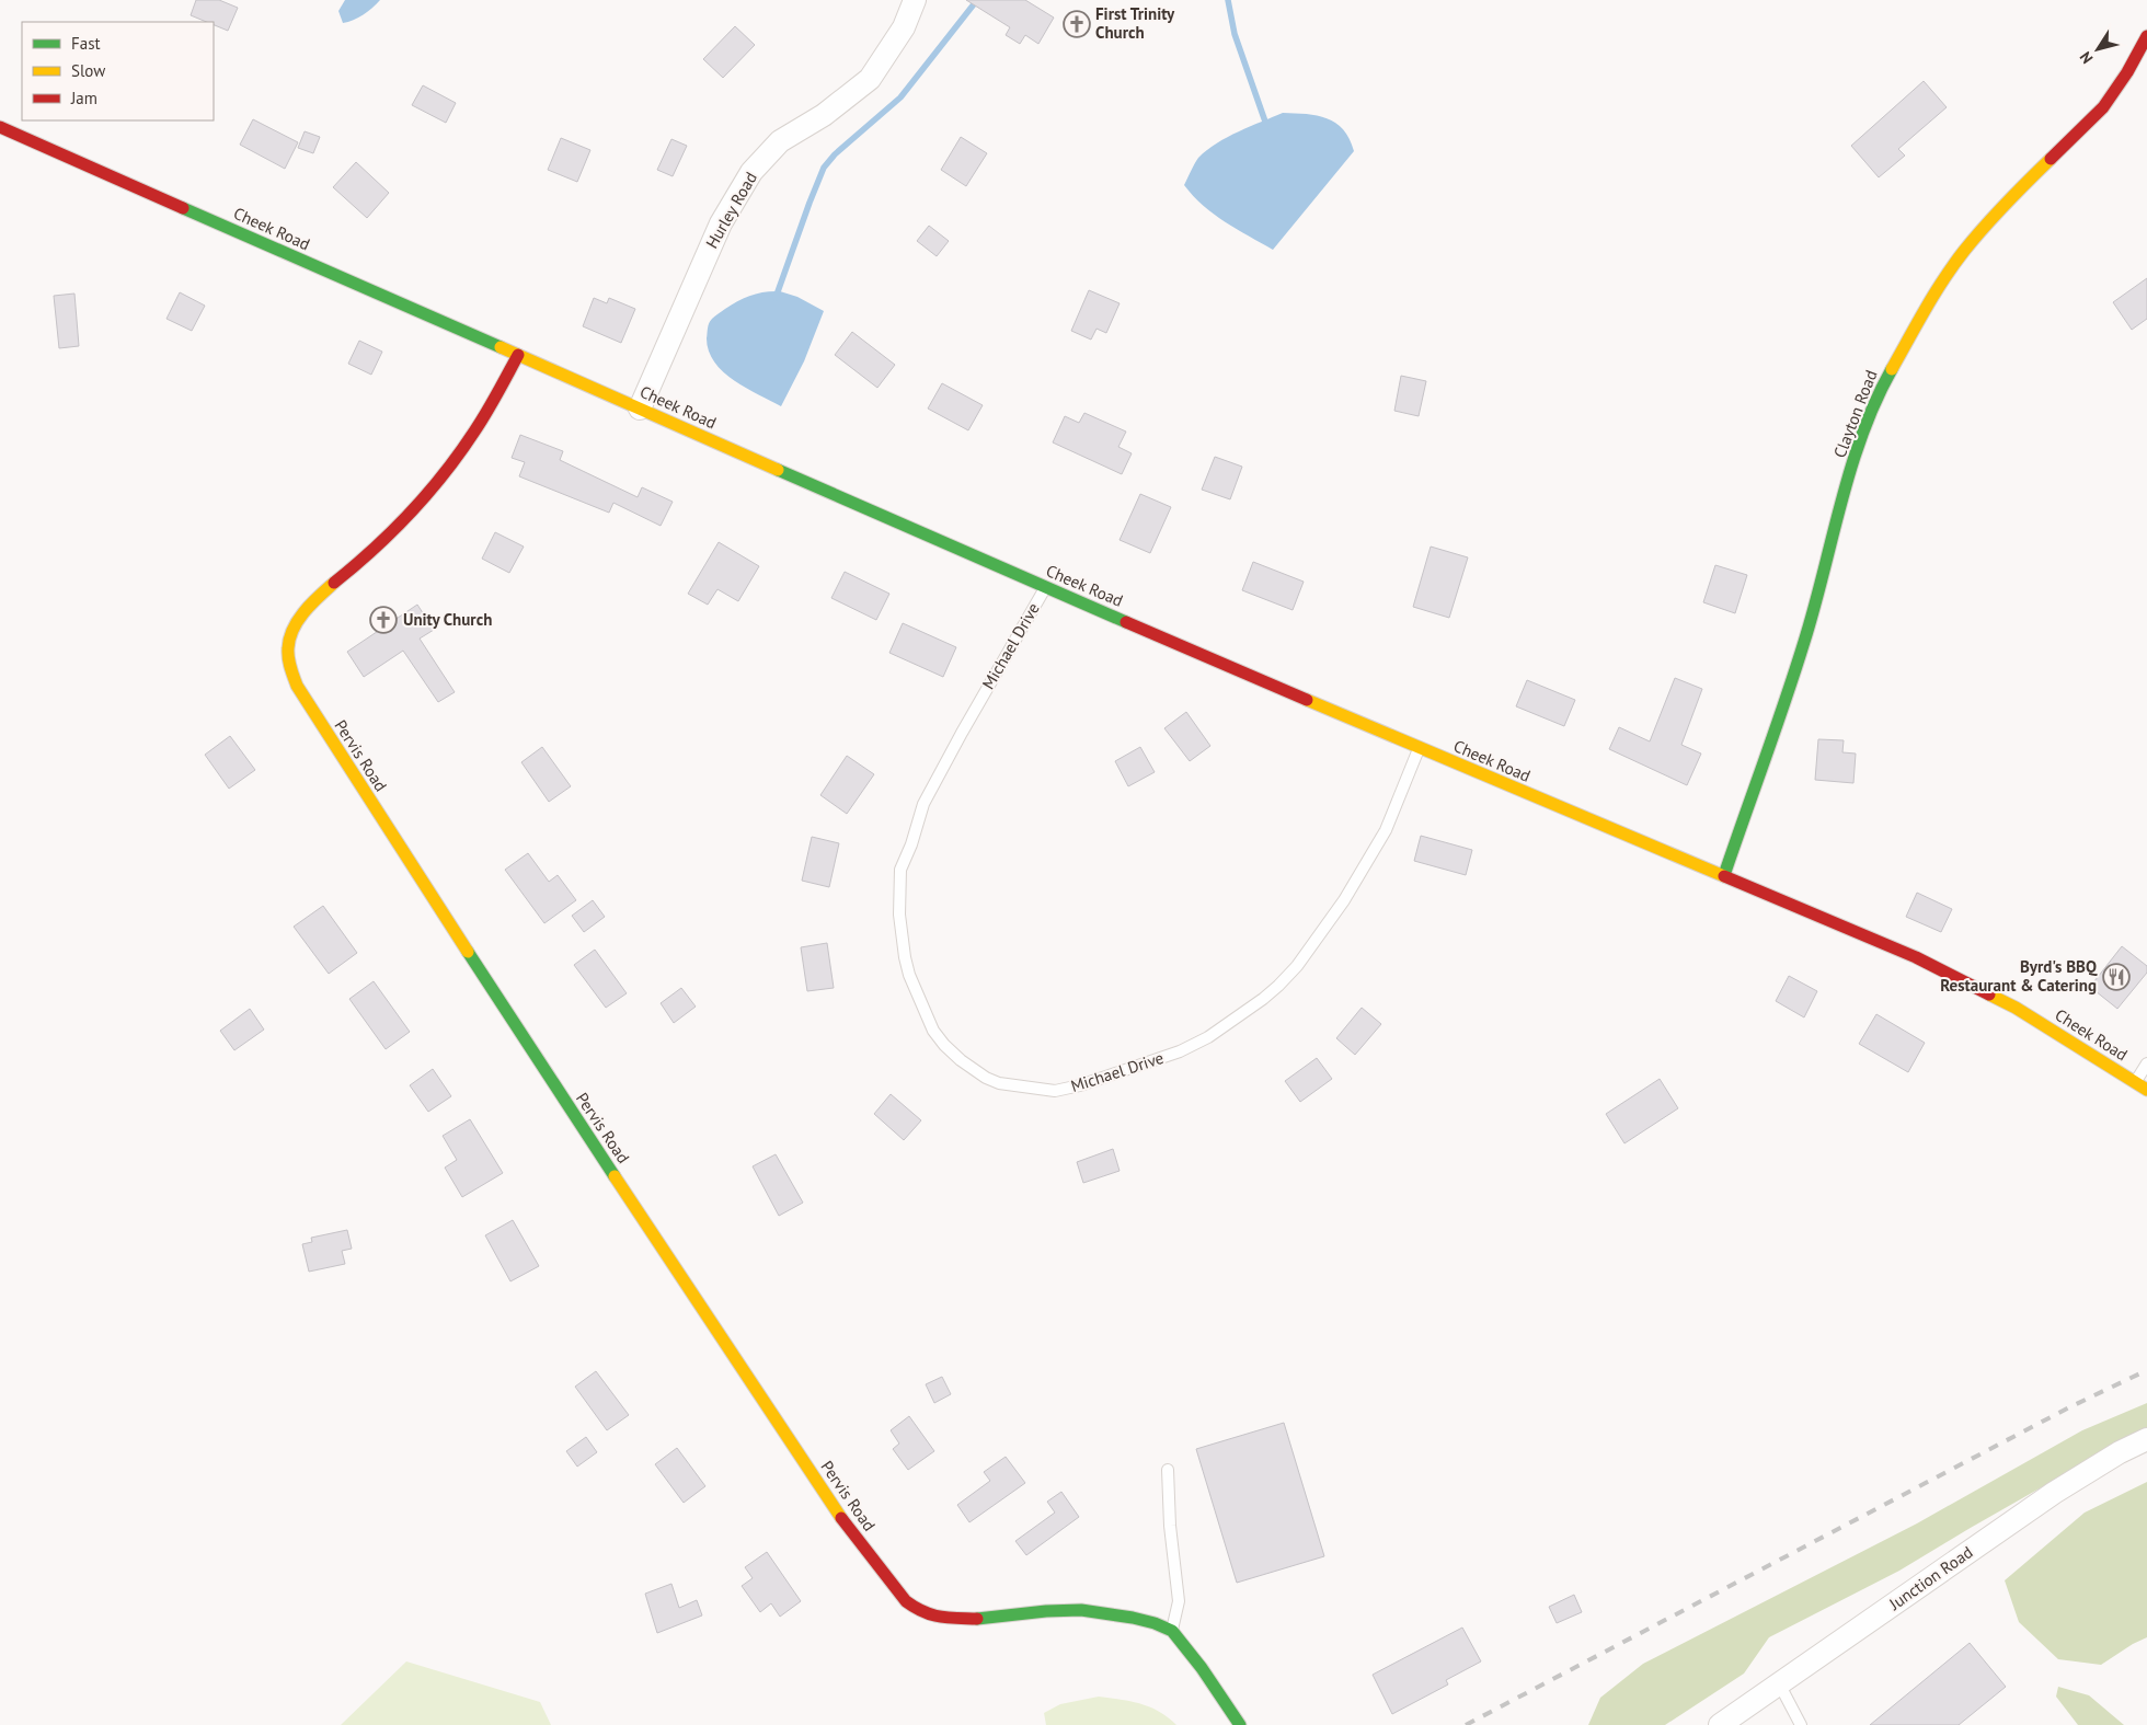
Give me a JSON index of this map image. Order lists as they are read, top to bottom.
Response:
{
  "streets": {
    "street": [
      "Hurley Road",
      "Cheek Road",
      "Clayton Road",
      "Pervis Road",
      "Junction Road"
    ],
    "lane": ["Michael Drive"]
  },
  "crossings": [
    ["Hurley Road", "Cheek Road"],
    ["Cheek Road", "Clayton Road"],
    ["Cheek Road", "Michael Drive"],
    ["Cheek Road", "Pervis Road"]
  ],
  "places": {
    "church": ["First Trinity Church", "Unity Church"],
    "restaurant": ["Byrd's BBQ Restaurant & Catering"]
  },
  "legend": ["Fast", "Slow", "Jam"],
  "north": "bottom left"
}
